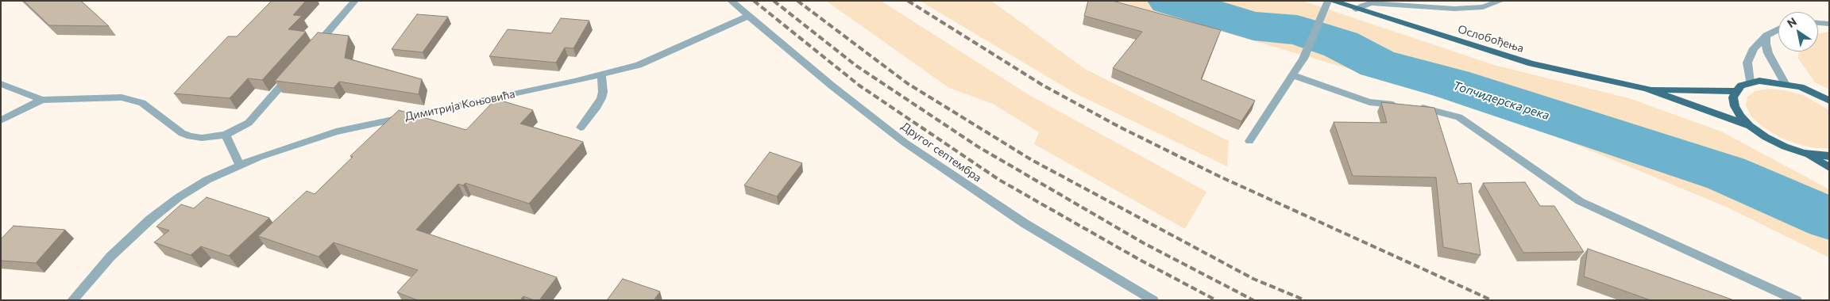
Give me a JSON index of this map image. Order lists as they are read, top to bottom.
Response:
{
  "streets": {
    "main road": ["Ослобођења"],
    "street": ["Димитрија Коњовића", "Другог септембра"]
  },
  "crossings": [
    ["Димитрија Коњовића", "Другог септембра"]
  ],
  "water": ["Топчидерска река"],
  "north": "top left"
}
